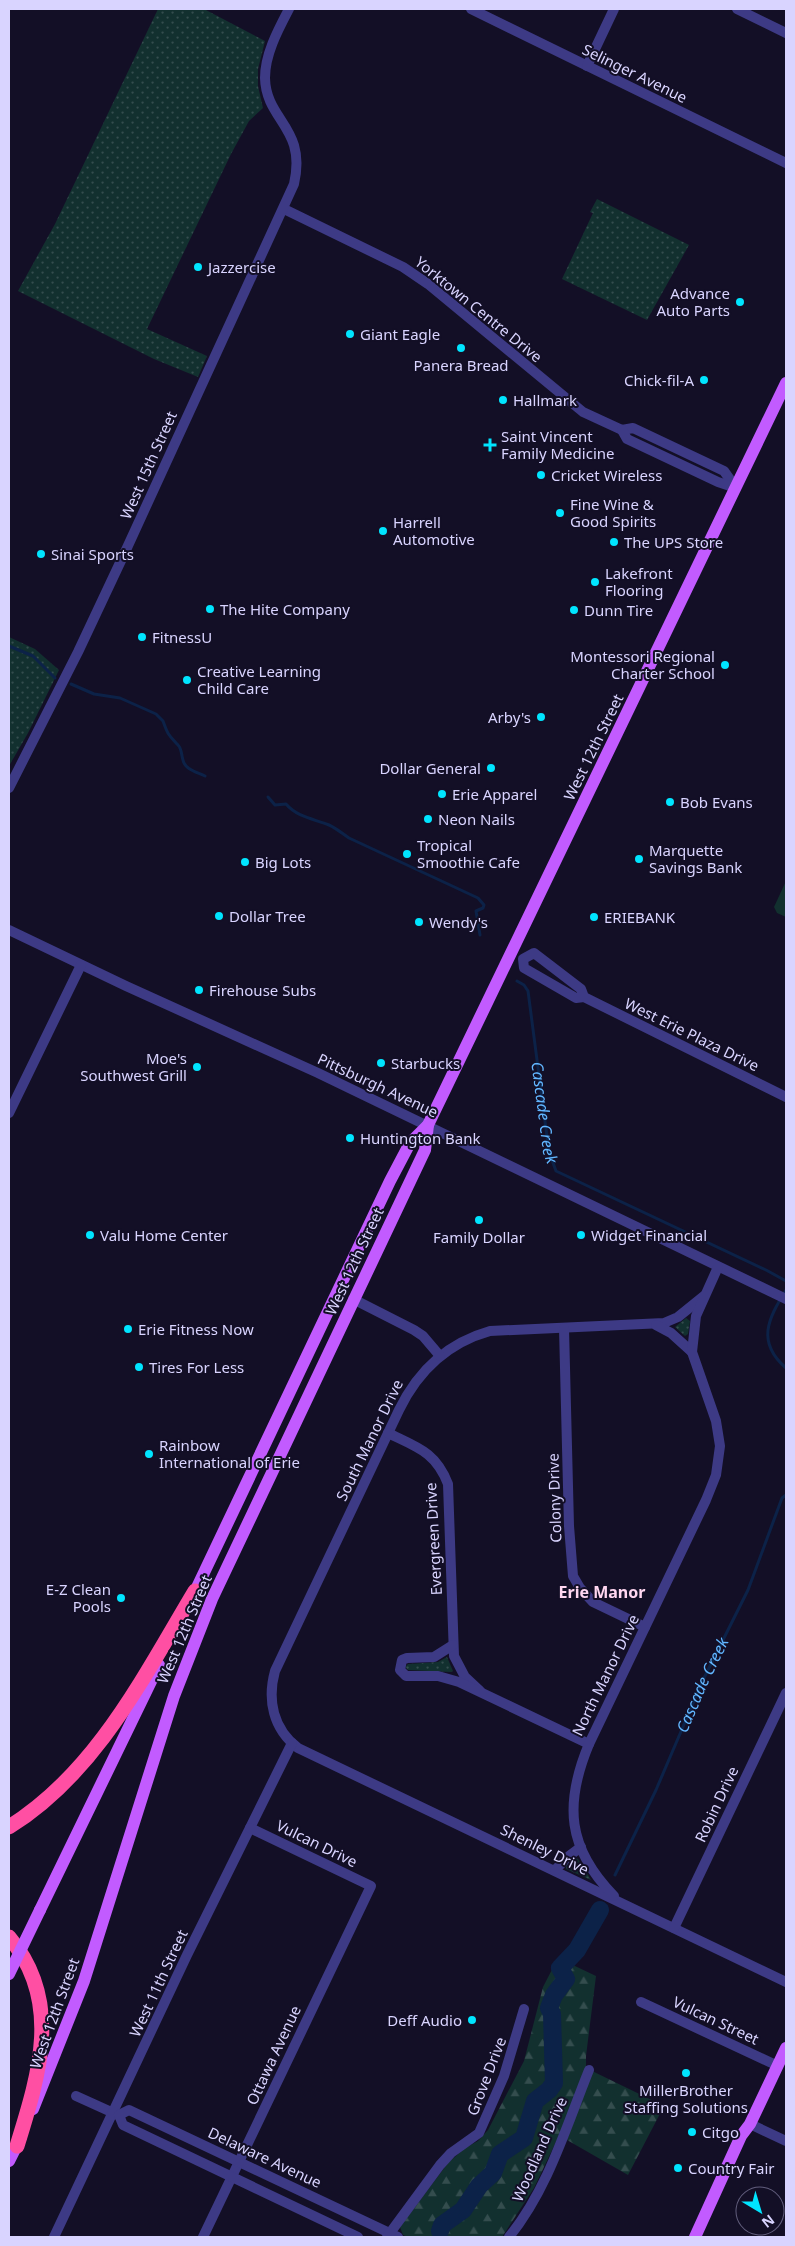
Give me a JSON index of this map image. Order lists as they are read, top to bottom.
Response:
{
  "streets": {
    "main road": ["West 12th Street"],
    "street": [
      "Selinger Avenue",
      "Yorktown Centre Drive",
      "West 15th Street",
      "West Erie Plaza Drive",
      "Pittsburgh Avenue",
      "South Manor Drive",
      "Colony Drive",
      "Evergreen Drive",
      "North Manor Drive",
      "Robin Drive",
      "Vulcan Drive",
      "Shenley Drive",
      "West 11th Street",
      "Vulcan Street",
      "Ottawa Avenue",
      "Grove Drive",
      "Woodland Drive",
      "Delaware Avenue"
    ]
  },
  "crossings": [
    ["Yorktown Centre Drive", "West 15th Street"],
    ["Yorktown Centre Drive", "West 12th Street"],
    ["West 12th Street", "West Erie Plaza Drive"],
    ["West 12th Street", "Pittsburgh Avenue"],
    ["Pittsburgh Avenue", "North Manor Drive"],
    ["South Manor Drive", "Colony Drive"],
    ["South Manor Drive", "Evergreen Drive"],
    ["South Manor Drive", "North Manor Drive"],
    ["South Manor Drive", "Shenley Drive"],
    ["South Manor Drive", "West 11th Street"],
    ["Colony Drive", "North Manor Drive"],
    ["Evergreen Drive", "North Manor Drive"],
    ["North Manor Drive", "Shenley Drive"],
    ["Robin Drive", "Shenley Drive"],
    ["Vulcan Drive", "West 11th Street"],
    ["Vulcan Drive", "Ottawa Avenue"],
    ["Shenley Drive", "West 11th Street"],
    ["West 11th Street", "Delaware Avenue"],
    ["Ottawa Avenue", "Delaware Avenue"],
    ["Grove Drive", "Delaware Avenue"]
  ],
  "districts": ["Erie Manor"],
  "water": ["Cascade Creek"],
  "places": {
    "other": [
      "Jazzercise",
      "Advance Auto Parts",
      "Giant Eagle",
      "Panera Bread",
      "Chick-fil-A",
      "Hallmark",
      "Cricket Wireless",
      "Fine Wine & Good Spirits",
      "Harrell Automotive",
      "The UPS Store",
      "Sinai Sports",
      "Lakefront Flooring",
      "The Hite Company",
      "Dunn Tire",
      "FitnessU",
      "Montessori Regional Charter School",
      "Creative Learning Child Care",
      "Arby's",
      "Dollar General",
      "Erie Apparel",
      "Bob Evans",
      "Neon Nails",
      "Tropical Smoothie Cafe",
      "Marquette Savings Bank",
      "Big Lots",
      "Dollar Tree",
      "ERIEBANK",
      "Wendy's",
      "Firehouse Subs",
      "Starbucks",
      "Moe's Southwest Grill",
      "Huntington Bank",
      "Family Dollar",
      "Valu Home Center",
      "Widget Financial",
      "Erie Fitness Now",
      "Tires For Less",
      "Rainbow International of Erie",
      "E-Z Clean Pools",
      "Deff Audio",
      "MillerBrother Staffing Solutions",
      "Citgo",
      "Country Fair"
    ],
    "health": ["Saint Vincent Family Medicine"]
  },
  "north": "bottom right"
}
